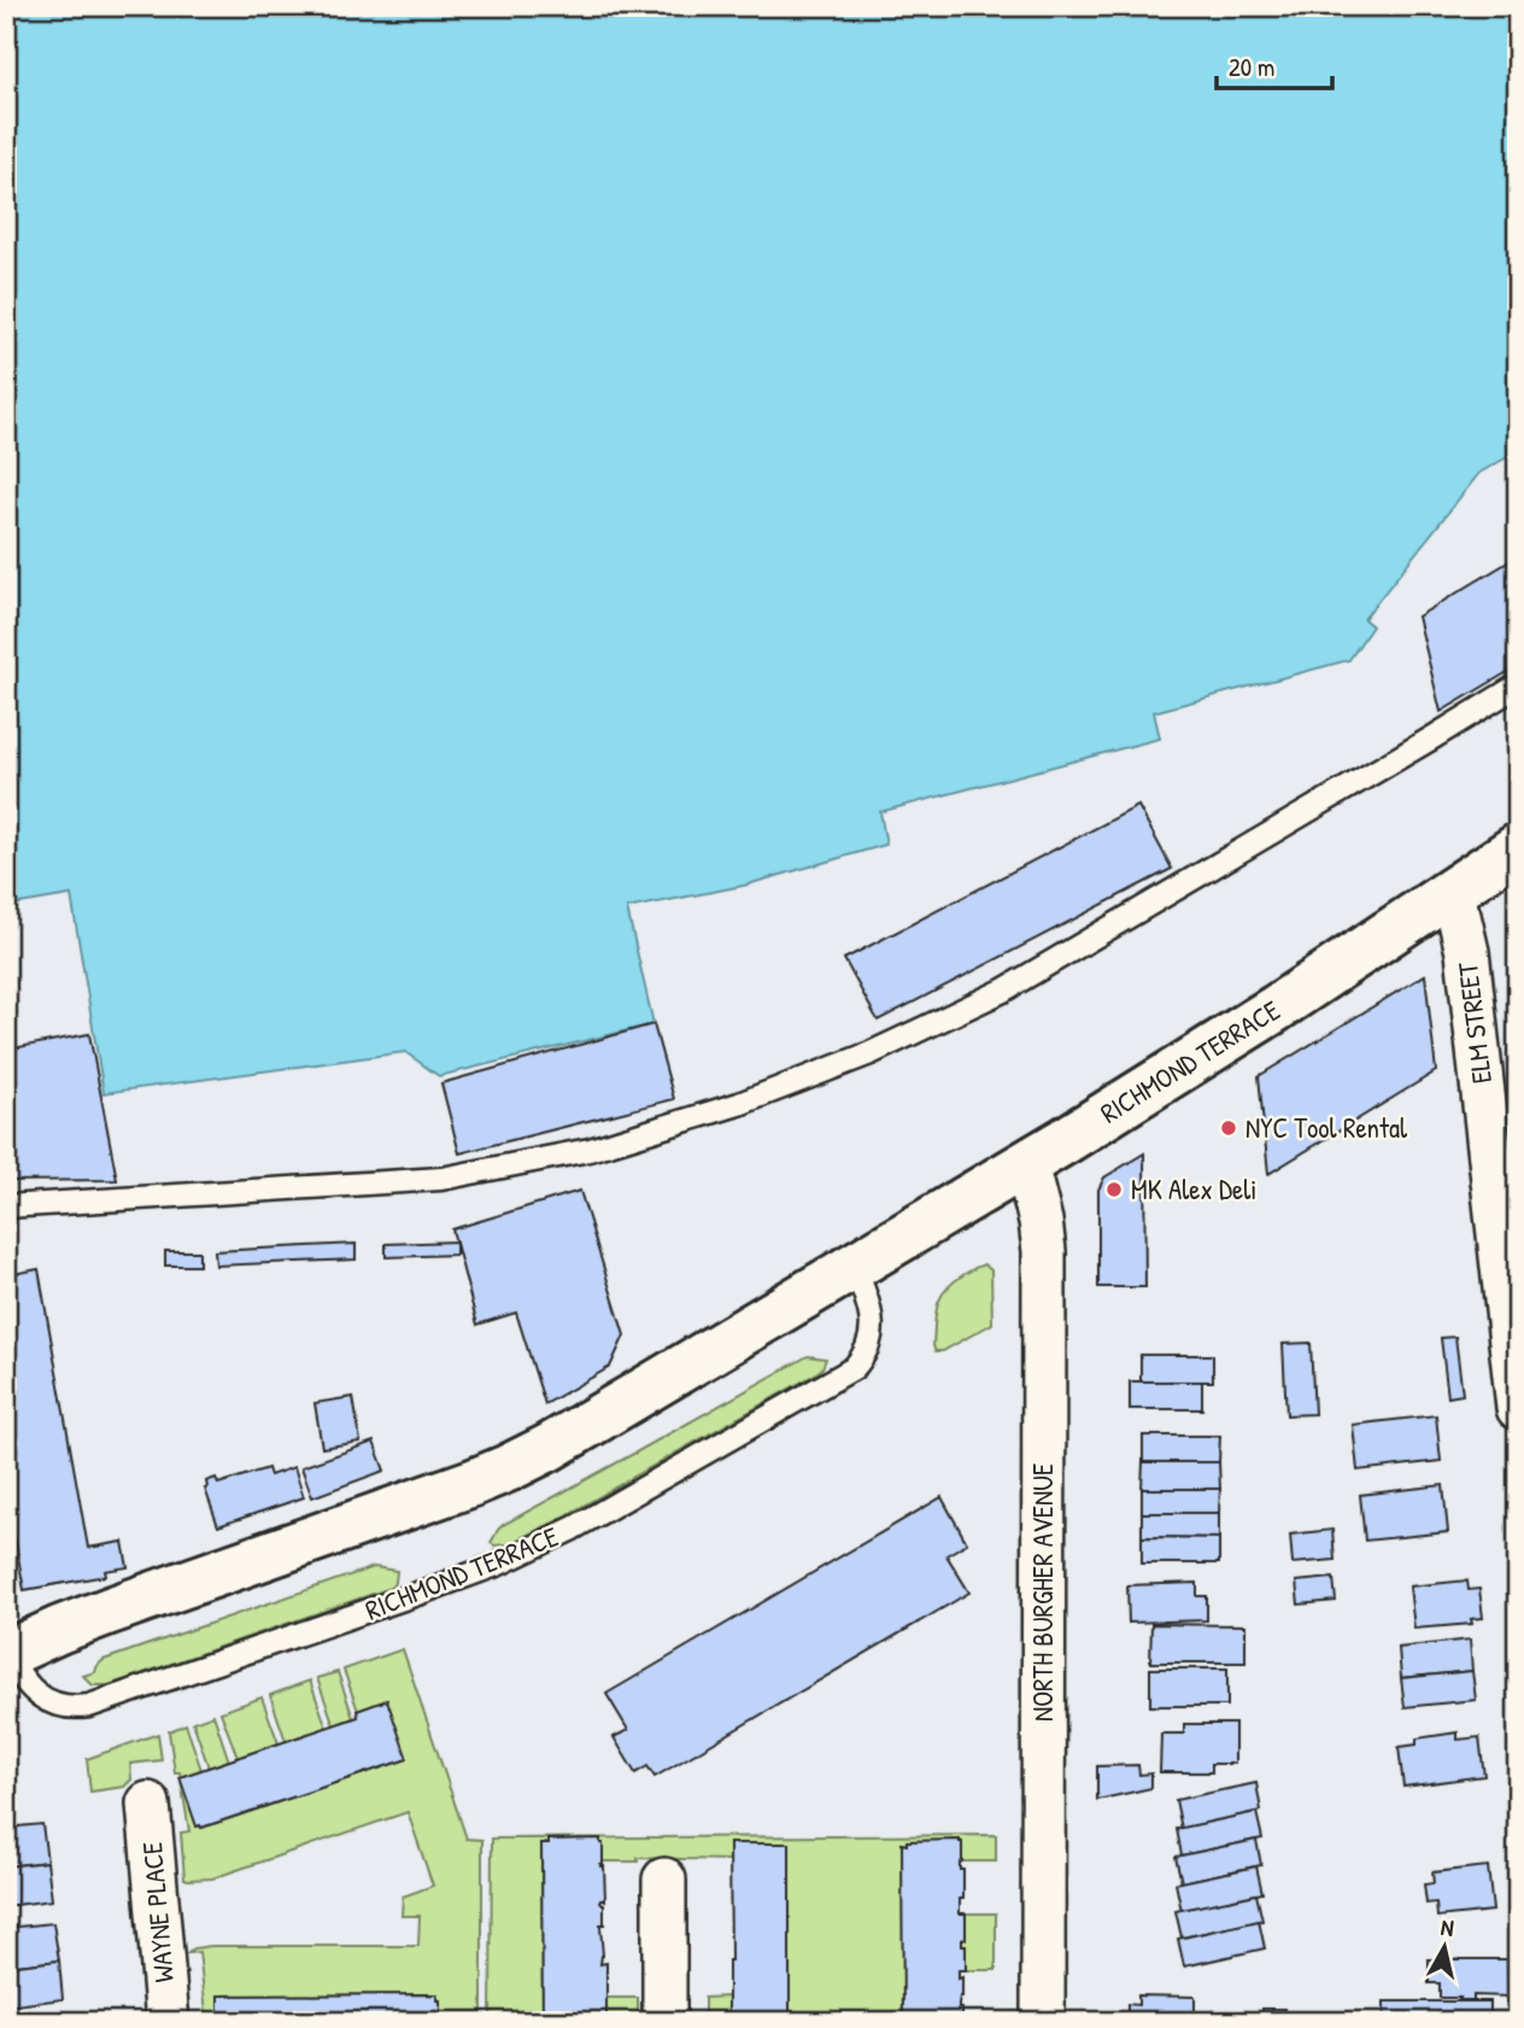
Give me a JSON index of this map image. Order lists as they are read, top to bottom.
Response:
{
  "streets": {
    "main road": ["RICHMOND TERRACE"],
    "street": ["ELM STREET", "NORTH BURGHER AVENUE", "WAYNE PLACE"]
  },
  "crossings": [
    ["ELM STREET", "RICHMOND TERRACE"],
    ["RICHMOND TERRACE", "NORTH BURGHER AVENUE"]
  ],
  "places": ["NYC Tool Rental", "MK Alex Deli"],
  "scale_bar": "20 m",
  "north": "top"
}
